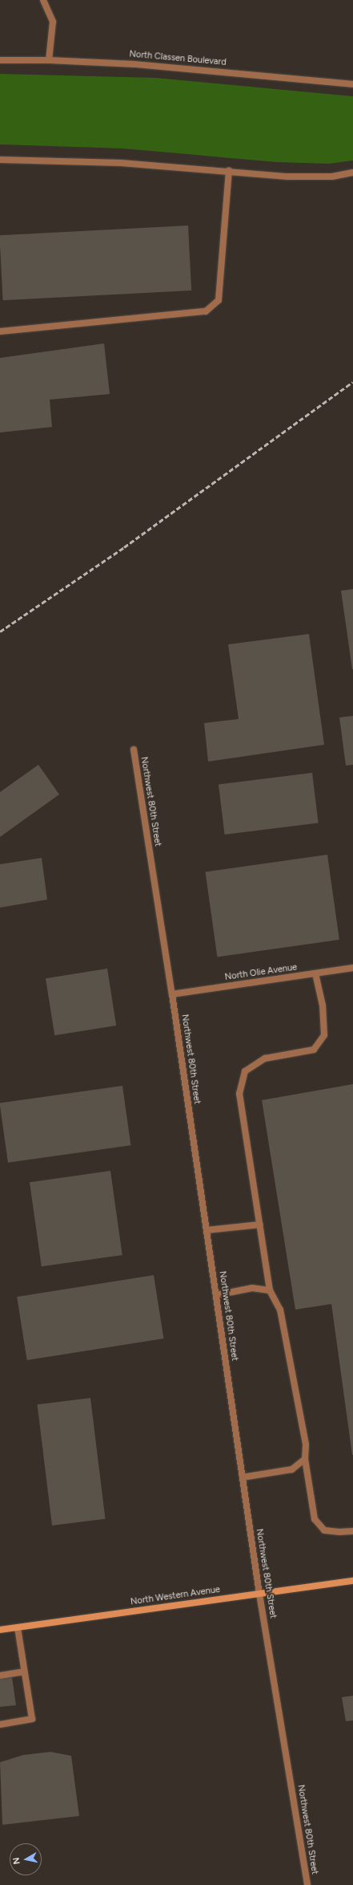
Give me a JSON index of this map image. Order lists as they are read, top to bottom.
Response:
{
  "streets": {
    "main road": ["North Western Avenue"],
    "street": ["North Classen Boulevard", "Northwest 80th Street", "North Olie Avenue"]
  },
  "crossings": [
    ["Northwest 80th Street", "North Olie Avenue"],
    ["Northwest 80th Street", "North Western Avenue"]
  ],
  "north": "left"
}
